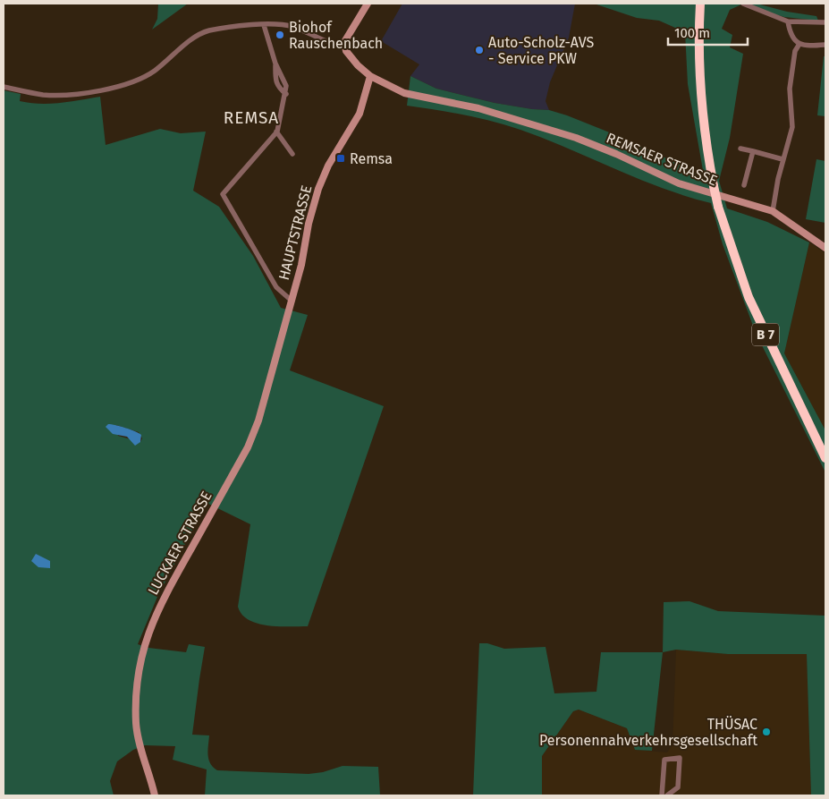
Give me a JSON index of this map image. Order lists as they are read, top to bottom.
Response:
{
  "streets": {
    "highway": ["B 7"],
    "street": ["REMSAER STRASSE", "HAUPTSTRASSE", "LUCKAER STRASSE"]
  },
  "crossings": [
    ["REMSAER STRASSE", "HAUPTSTRASSE"],
    ["HAUPTSTRASSE", "LUCKAER STRASSE"]
  ],
  "districts": ["REMSA"],
  "places": {
    "other": ["Biohof Rauschenbach", "Auto-Scholz-AVS - Service PKW", "THÜSAC Personennahverkehrsgesellschaft"],
    "transit": ["Remsa"]
  },
  "scale_bar": "100 m"
}
